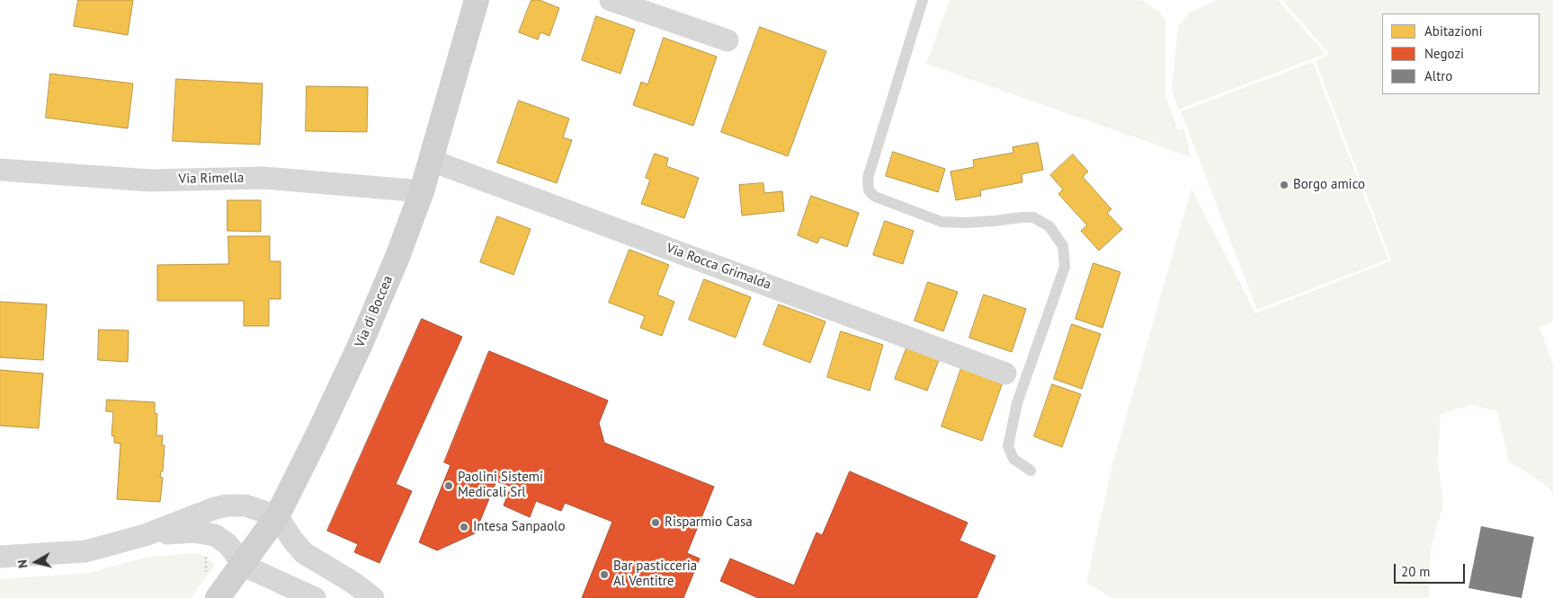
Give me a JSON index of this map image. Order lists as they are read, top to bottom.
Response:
{
  "streets": {
    "main road": ["Via di Boccea"],
    "street": ["Via Rimella", "Via Rocca Grimalda"]
  },
  "crossings": [
    ["Via Rimella", "Via di Boccea"],
    ["Via Rocca Grimalda", "Via di Boccea"]
  ],
  "places": [
    "Borgo amico",
    "Paolini Sistemi Medicali Srl",
    "Risparmio Casa",
    "Intesa Sanpaolo",
    "Bar pasticceria Al Ventitre"
  ],
  "legend": ["Abitazioni", "Negozi", "Altro"],
  "scale_bar": "20 m",
  "north": "left"
}
